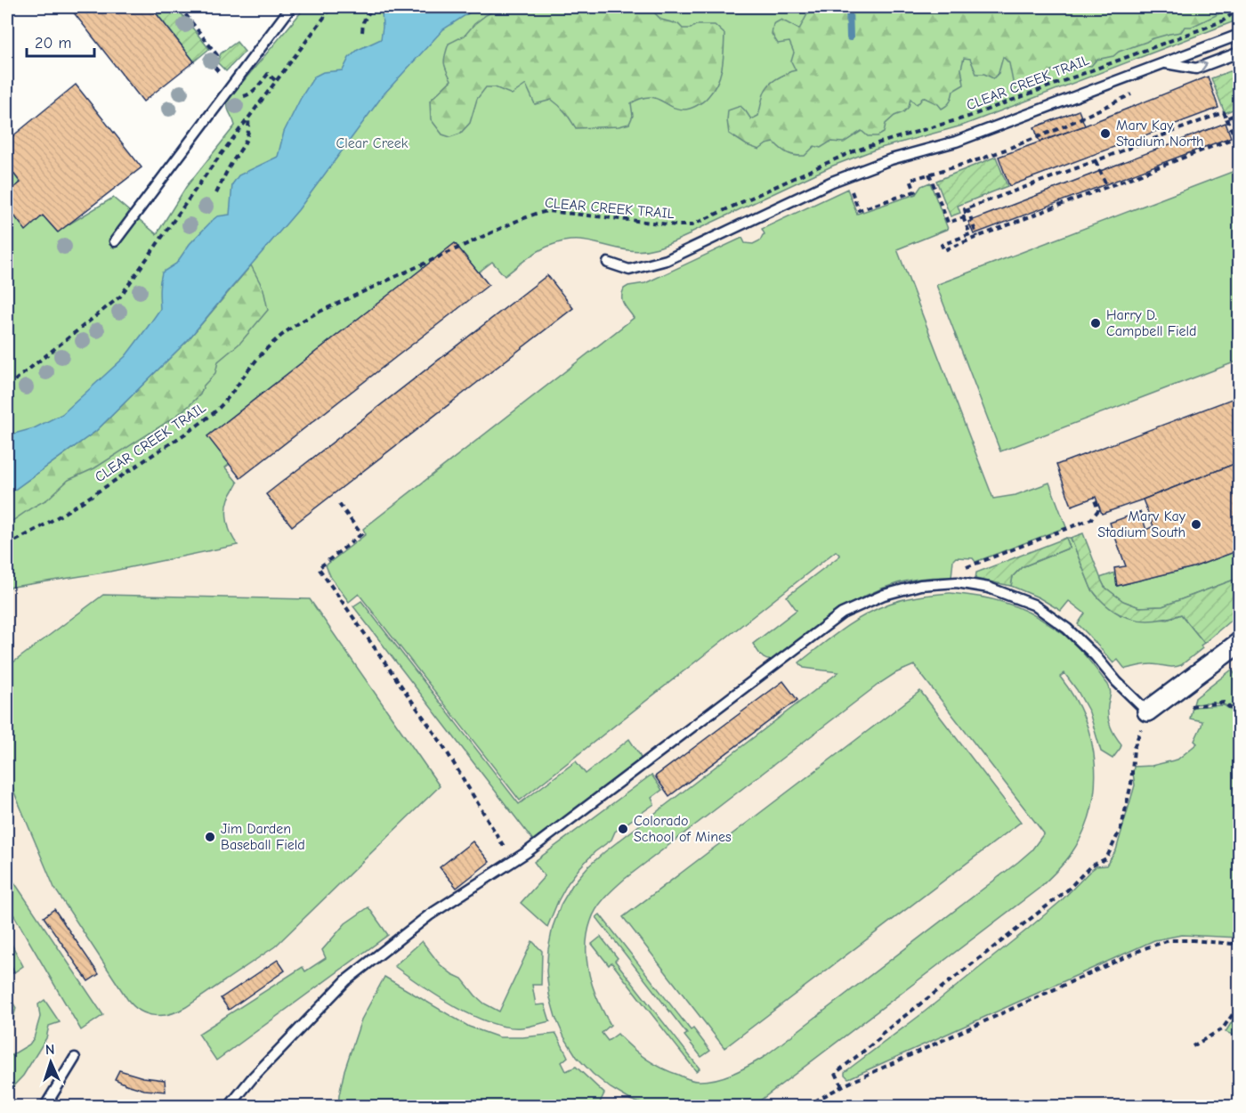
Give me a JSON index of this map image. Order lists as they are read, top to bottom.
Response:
{
  "streets": {
    "path": ["CLEAR CREEK TRAIL"]
  },
  "parks": ["Clear Creek"],
  "places": [
    "Marv Kay Stadium North",
    "Harry D. Campbell Field",
    "Marv Kay Stadium South",
    "Colorado School of Mines",
    "Jim Darden Baseball Field"
  ],
  "scale_bar": "20 m",
  "north": "top"
}
